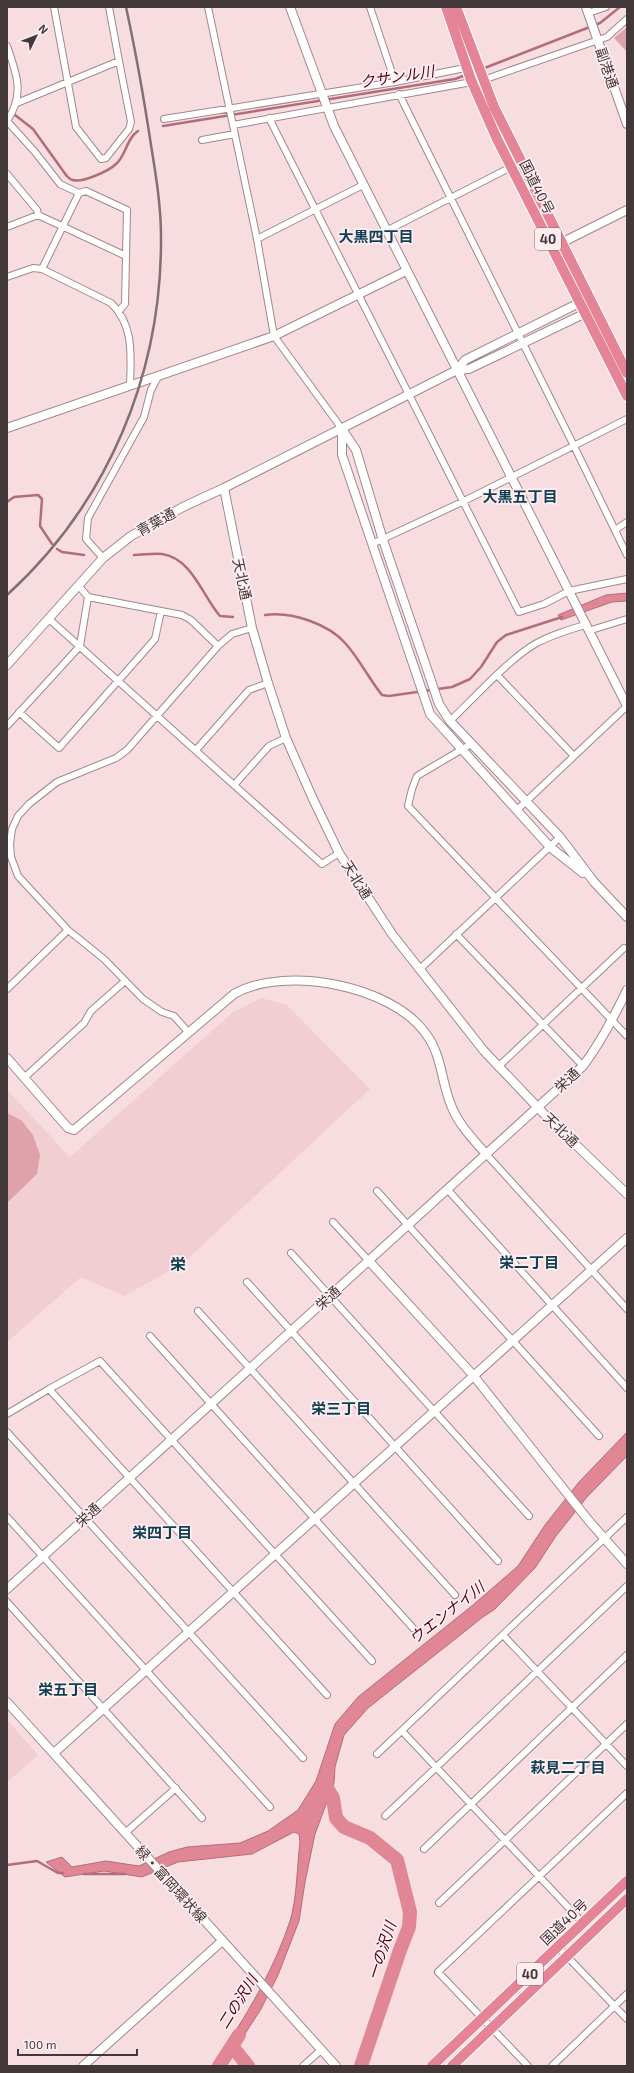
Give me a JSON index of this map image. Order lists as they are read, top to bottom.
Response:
{
  "streets": {
    "highway": ["国道40号", "40"],
    "street": [
      "副港通",
      "青葉通",
      "天北通",
      "栄通",
      "緑・富岡環状線"
    ]
  },
  "crossings": [
    ["青葉通", "天北通"],
    ["天北通", "栄通"]
  ],
  "districts": [
    "大黒四丁目",
    "大黒五丁目",
    "栄二丁目",
    "栄",
    "栄三丁目",
    "栄四丁目",
    "栄五丁目",
    "萩見二丁目"
  ],
  "water": [
    "クサンル川",
    "ウエンナイ川",
    "一の沢川",
    "二の沢川"
  ],
  "scale_bar": "100 m",
  "north": "top right"
}
